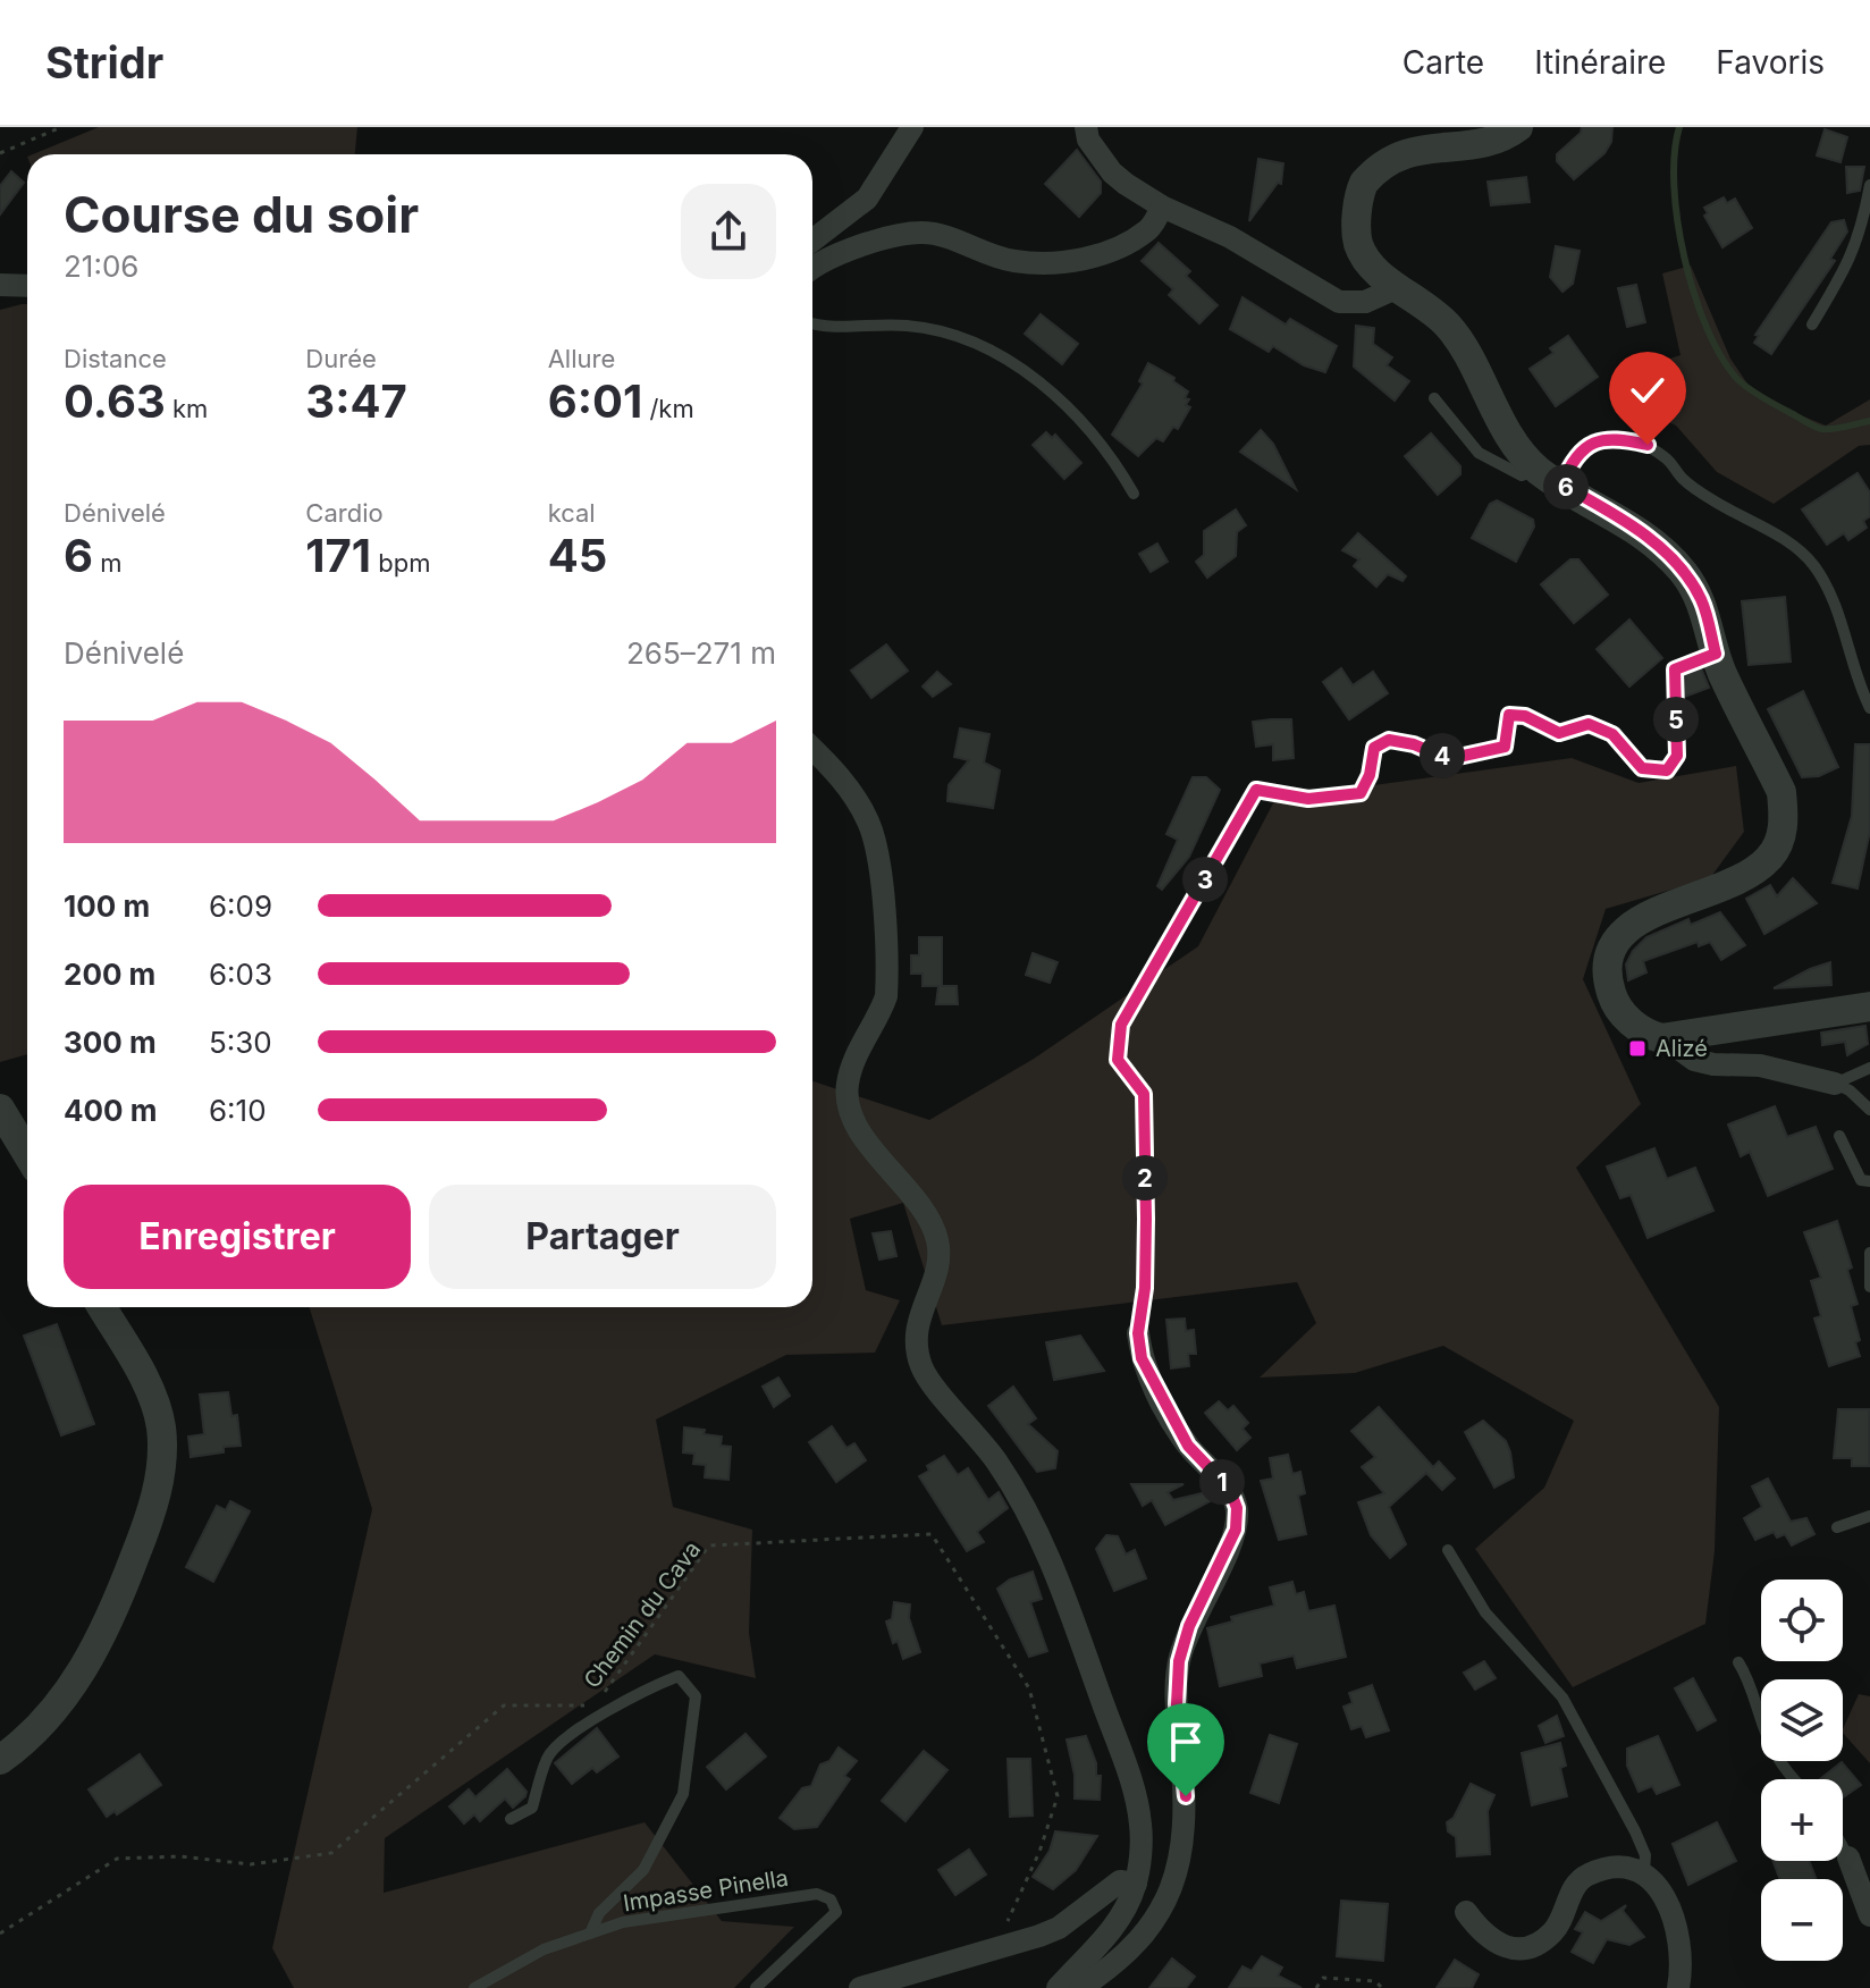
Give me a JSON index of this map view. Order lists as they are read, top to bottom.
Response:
{
  "streets": {
    "lane": ["Impasse Pinella"],
    "path": ["Chemin du Cava"]
  },
  "places": {
    "transit": ["Alizé"]
  },
  "page": {
    "header": "Stridr",
    "nav": ["Carte", "Itinéraire", "Favoris"],
    "heading": ["Course du soir", "21:06"],
    "stats": [
      ["Distance", "0.63 km"],
      ["Durée", "3:47"],
      ["Allure", "6:01 /km"],
      ["Dénivelé", "6 m"],
      ["Cardio", "171 bpm"],
      ["kcal", "45"]
    ],
    "pins": [
      "6",
      "5",
      "4",
      "3",
      "2",
      "1"
    ],
    "chart": ["Dénivelé", "265–271 m"],
    "list": [
      {
        "name": "100 m",
        "note": "6:09"
      },
      {
        "name": "200 m",
        "note": "6:03"
      },
      {
        "name": "300 m",
        "note": "5:30"
      },
      {
        "name": "400 m",
        "note": "6:10"
      }
    ],
    "buttons": ["Enregistrer", "Partager"],
    "map_buttons": ["+", "−"]
  }
}
